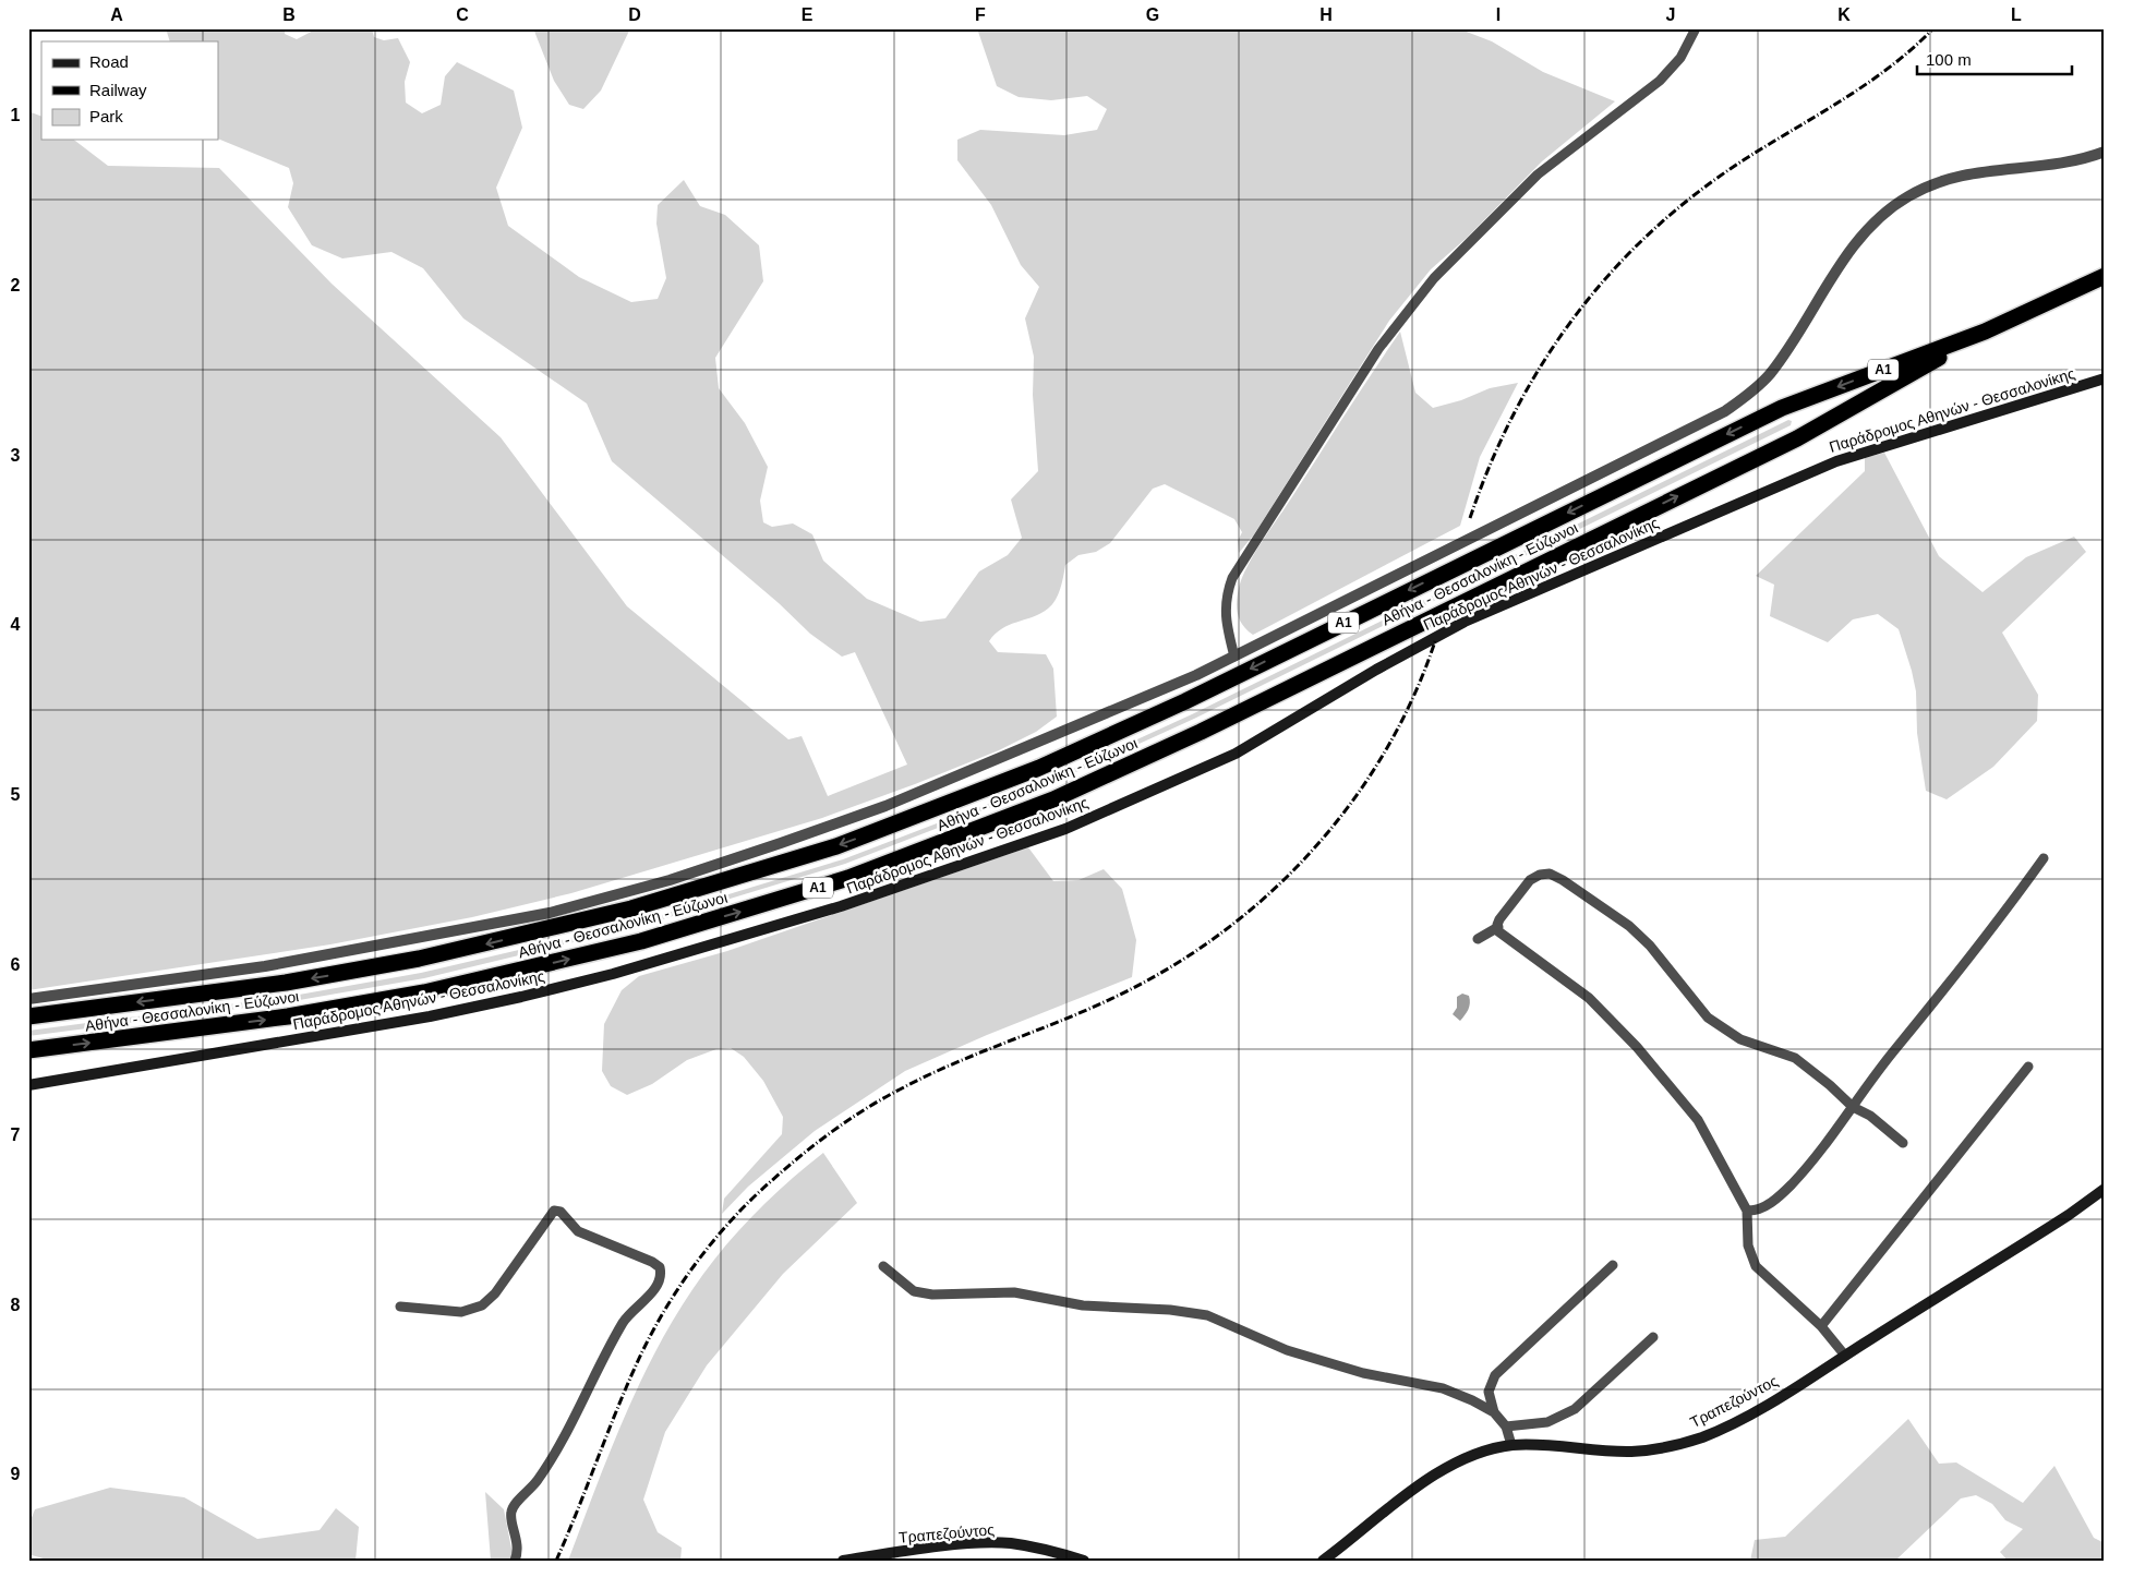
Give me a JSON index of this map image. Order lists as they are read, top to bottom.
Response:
{
  "streets": {
    "highway": ["Α1", "Αθήνα - Θεσσαλονίκη - Εύζωνοι"],
    "main road": ["Παράδρομος Αθηνών - Θεσσαλονίκης", "Τραπεζούντος"]
  },
  "legend": ["Road", "Railway", "Park"],
  "scale_bar": "100 m",
  "grid": {
    "columns": [
      "A",
      "B",
      "C",
      "D",
      "E",
      "F",
      "G",
      "H",
      "I",
      "J",
      "K",
      "L"
    ],
    "rows": [
      "1",
      "2",
      "3",
      "4",
      "5",
      "6",
      "7",
      "8",
      "9"
    ]
  }
}
